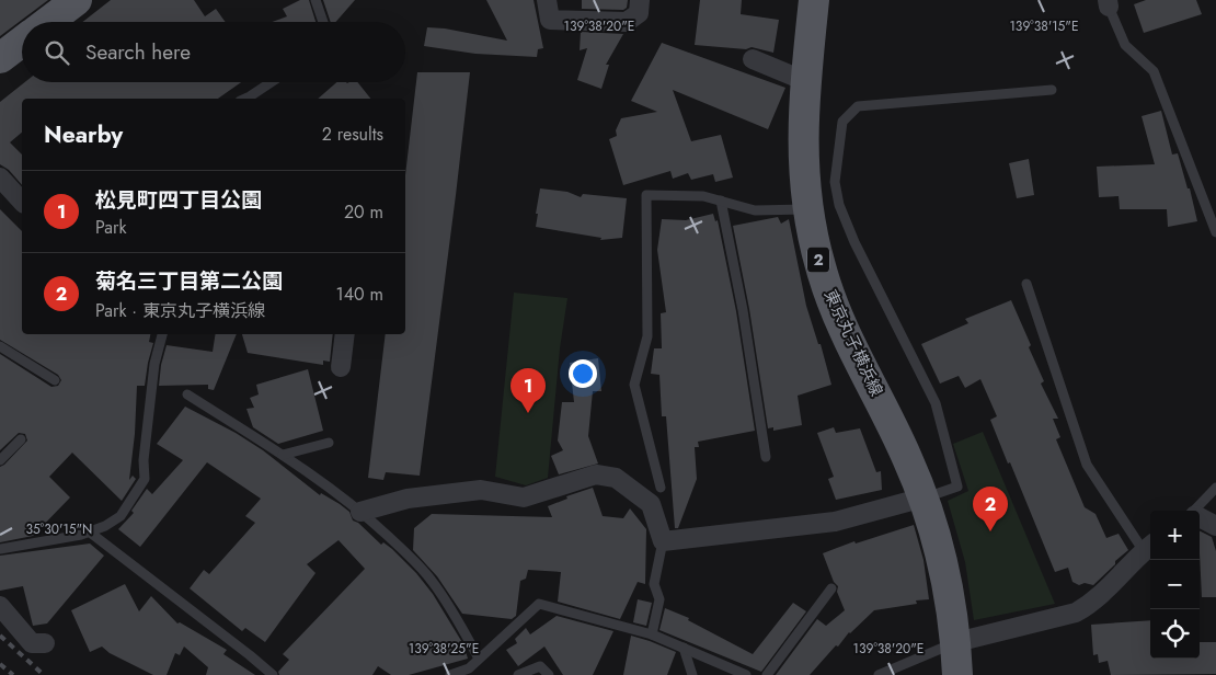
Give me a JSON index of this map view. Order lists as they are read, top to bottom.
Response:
{
  "streets": {
    "main road": ["2", "東京丸子横浜線"]
  },
  "page": {
    "search": "Search here",
    "heading": ["Nearby", "2 results"],
    "list": [
      {
        "mark": "1",
        "name": "松見町四丁目公園",
        "note": "Park",
        "value": "20 m"
      },
      {
        "mark": "2",
        "name": "菊名三丁目第二公園",
        "note": "Park · 東京丸子横浜線",
        "value": "140 m"
      }
    ],
    "pins": ["1", "2"],
    "map_buttons": ["+", "−"]
  },
  "coordinates": [
    "139°38'20\"E",
    "139°38'15\"E",
    "35°30'15\"N",
    "139°38'25\"E"
  ]
}
